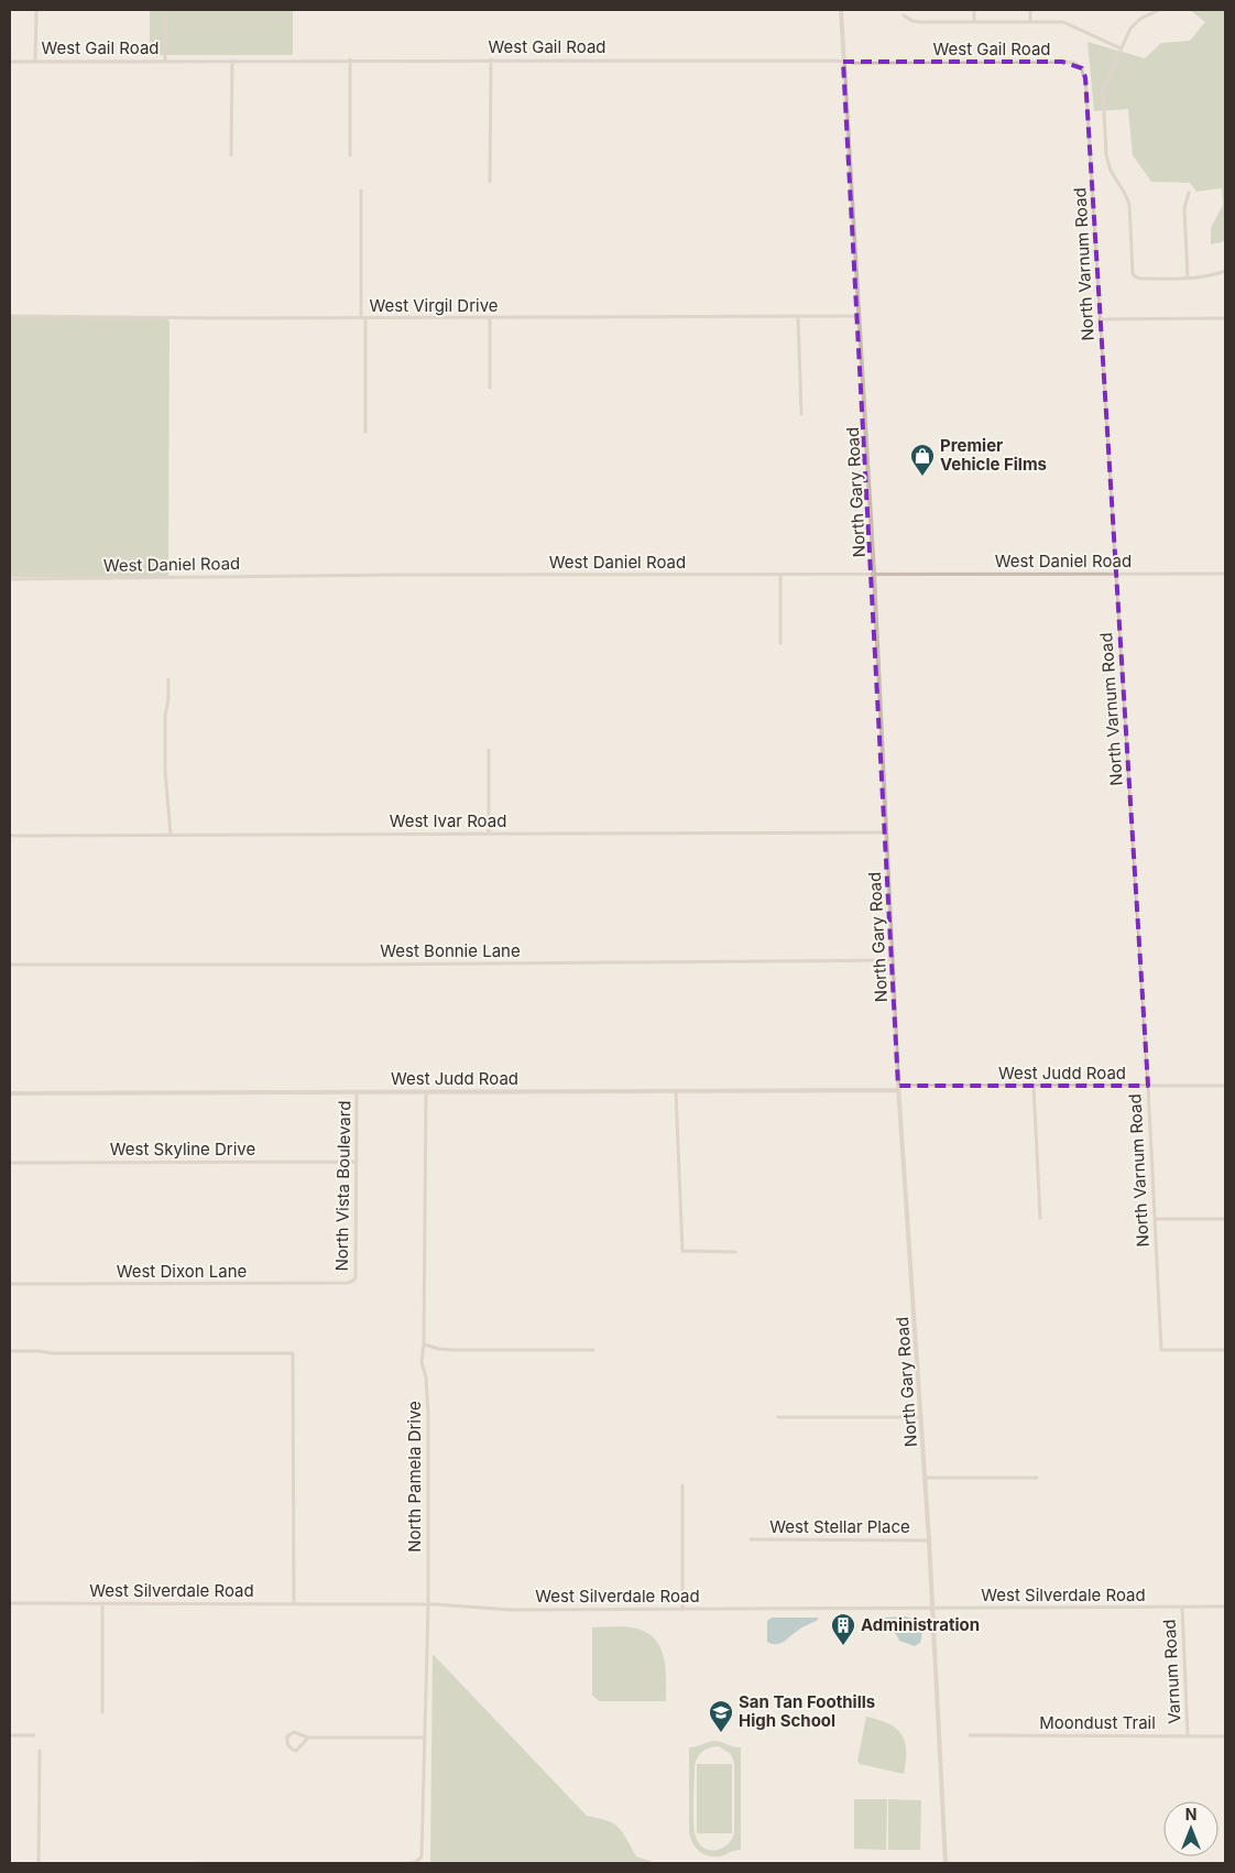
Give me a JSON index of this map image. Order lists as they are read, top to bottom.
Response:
{
  "streets": {
    "street": [
      "West Gail Road",
      "North Varnum Road",
      "West Virgil Drive",
      "North Gary Road",
      "West Daniel Road",
      "West Ivar Road",
      "West Bonnie Lane",
      "West Judd Road",
      "West Skyline Drive",
      "North Vista Boulevard",
      "West Dixon Lane",
      "North Pamela Drive",
      "West Stellar Place",
      "West Silverdale Road",
      "Varnum Road",
      "Moondust Trail"
    ]
  },
  "crossings": [
    ["West Gail Road", "North Varnum Road"],
    ["West Gail Road", "North Gary Road"],
    ["North Varnum Road", "West Daniel Road"],
    ["North Varnum Road", "West Judd Road"],
    ["West Virgil Drive", "North Gary Road"],
    ["North Gary Road", "West Daniel Road"],
    ["North Gary Road", "West Ivar Road"],
    ["North Gary Road", "West Bonnie Lane"],
    ["North Gary Road", "West Judd Road"],
    ["North Gary Road", "West Stellar Place"],
    ["North Gary Road", "West Silverdale Road"],
    ["West Judd Road", "North Vista Boulevard"],
    ["West Judd Road", "North Pamela Drive"],
    ["West Skyline Drive", "North Vista Boulevard"],
    ["North Vista Boulevard", "West Dixon Lane"],
    ["North Pamela Drive", "West Silverdale Road"],
    ["West Silverdale Road", "Varnum Road"],
    ["Varnum Road", "Moondust Trail"]
  ],
  "places": {
    "shop": ["Premier Vehicle Films"],
    "building": ["Administration"],
    "school or university": ["San Tan Foothills High School"]
  },
  "north": "top"
}
